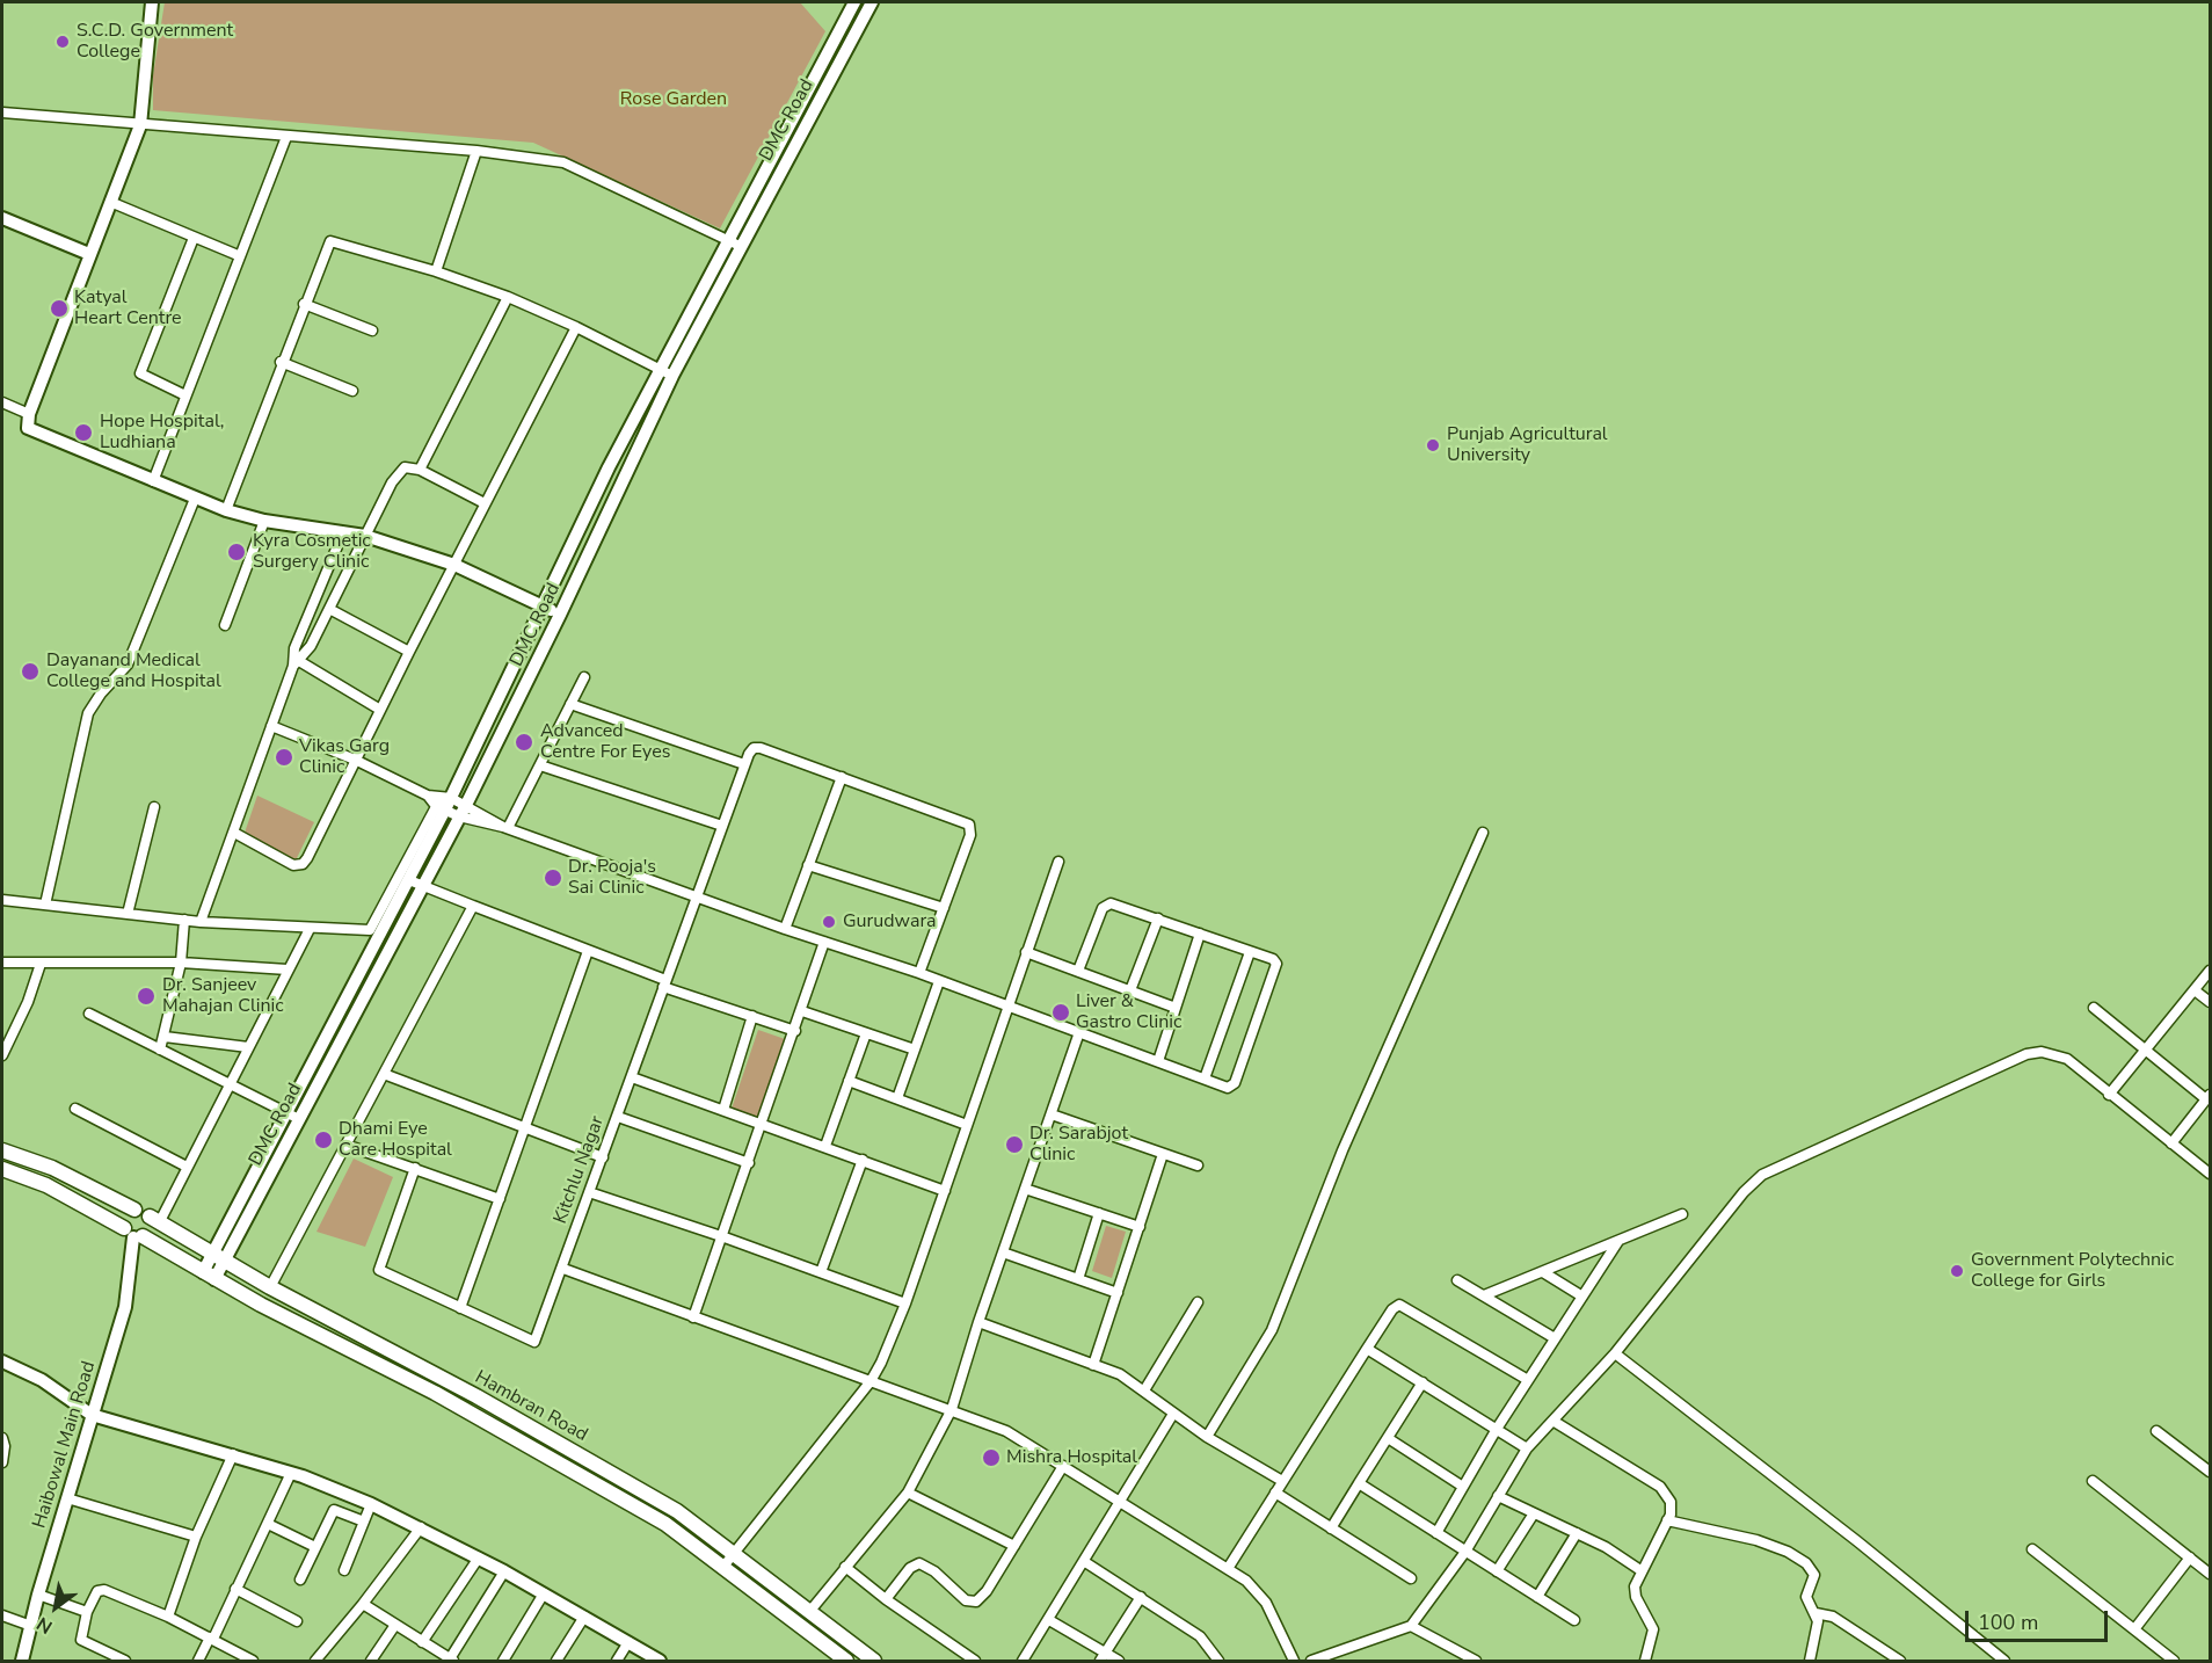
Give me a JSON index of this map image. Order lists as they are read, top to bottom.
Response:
{
  "streets": {
    "main road": ["Hambran Road"],
    "street": ["DMC Road", "Kitchlu Nagar", "Haibowal Main Road"]
  },
  "crossings": [
    ["DMC Road", "Hambran Road"],
    ["Hambran Road", "Haibowal Main Road"]
  ],
  "parks": ["Rose Garden"],
  "places": [
    "S.C.D. Government College",
    "Katyal Heart Centre",
    "Hope Hospital, Ludhiana",
    "Punjab Agricultural University",
    "Kyra Cosmetic Surgery Clinic",
    "Dayanand Medical College and Hospital",
    "Advanced Centre For Eyes",
    "Vikas Garg Clinic",
    "Dr. Pooja's Sai Clinic",
    "Gurudwara",
    "Dr. Sanjeev Mahajan Clinic",
    "Liver & Gastro Clinic",
    "Dhami Eye Care Hospital",
    "Dr. Sarabjot Clinic",
    "Government Polytechnic College for Girls",
    "Mishra Hospital"
  ],
  "scale_bar": "100 m",
  "north": "bottom left"
}
